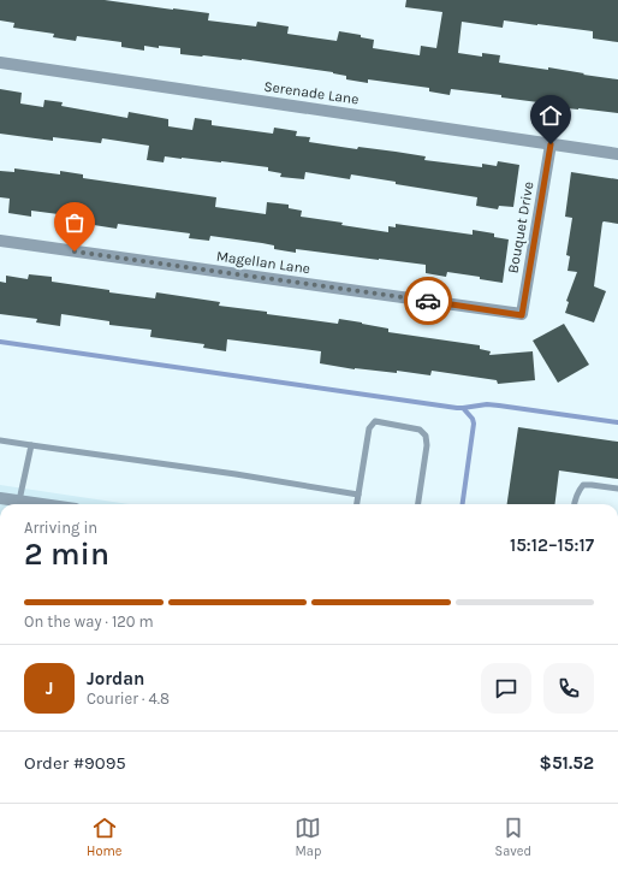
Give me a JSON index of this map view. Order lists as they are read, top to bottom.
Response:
{
  "streets": {
    "street": ["Serenade Lane", "Bouquet Drive", "Magellan Lane"]
  },
  "crossings": [
    ["Serenade Lane", "Bouquet Drive"],
    ["Bouquet Drive", "Magellan Lane"]
  ],
  "page": {
    "heading": ["2 min", "Arriving in", "15:12–15:17"],
    "panel": [
      "Jordan",
      "Courier · 4.8",
      "Order #9095",
      "$51.52"
    ],
    "bar": "On the way · 120 m",
    "round": "J",
    "tabs": ["Home", "Map", "Saved"]
  }
}
